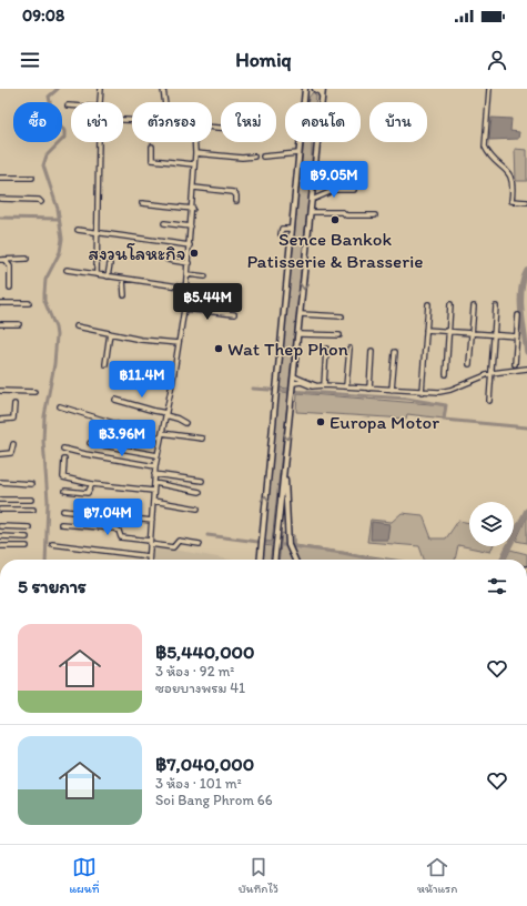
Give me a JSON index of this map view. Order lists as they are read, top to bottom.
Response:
{
  "places": [
    "Sence Bankok Patisserie & Brasserie",
    "สงวนโลหะกิจ",
    "Wat Thep Phon",
    "Europa Motor"
  ],
  "page": {
    "status": "09:08",
    "header": "Homiq",
    "chip": [
      "ซื้อ",
      "เช่า",
      "ตัวกรอง",
      "ใหม่",
      "คอนโด",
      "บ้าน"
    ],
    "price": [
      "฿9.05M",
      "฿5.44M",
      "฿11.4M",
      "฿3.96M",
      "฿7.04M"
    ],
    "heading": "5 รายการ",
    "list": [
      {
        "name": "฿5,440,000",
        "note": "3 ห้อง · 92 m² · ซอยบางพรม 41"
      },
      {
        "name": "฿7,040,000",
        "note": "3 ห้อง · 101 m² · Soi Bang Phrom 66"
      }
    ],
    "tabs": ["แผนที่", "บันทึกไว้", "หน้าแรก"]
  }
}
